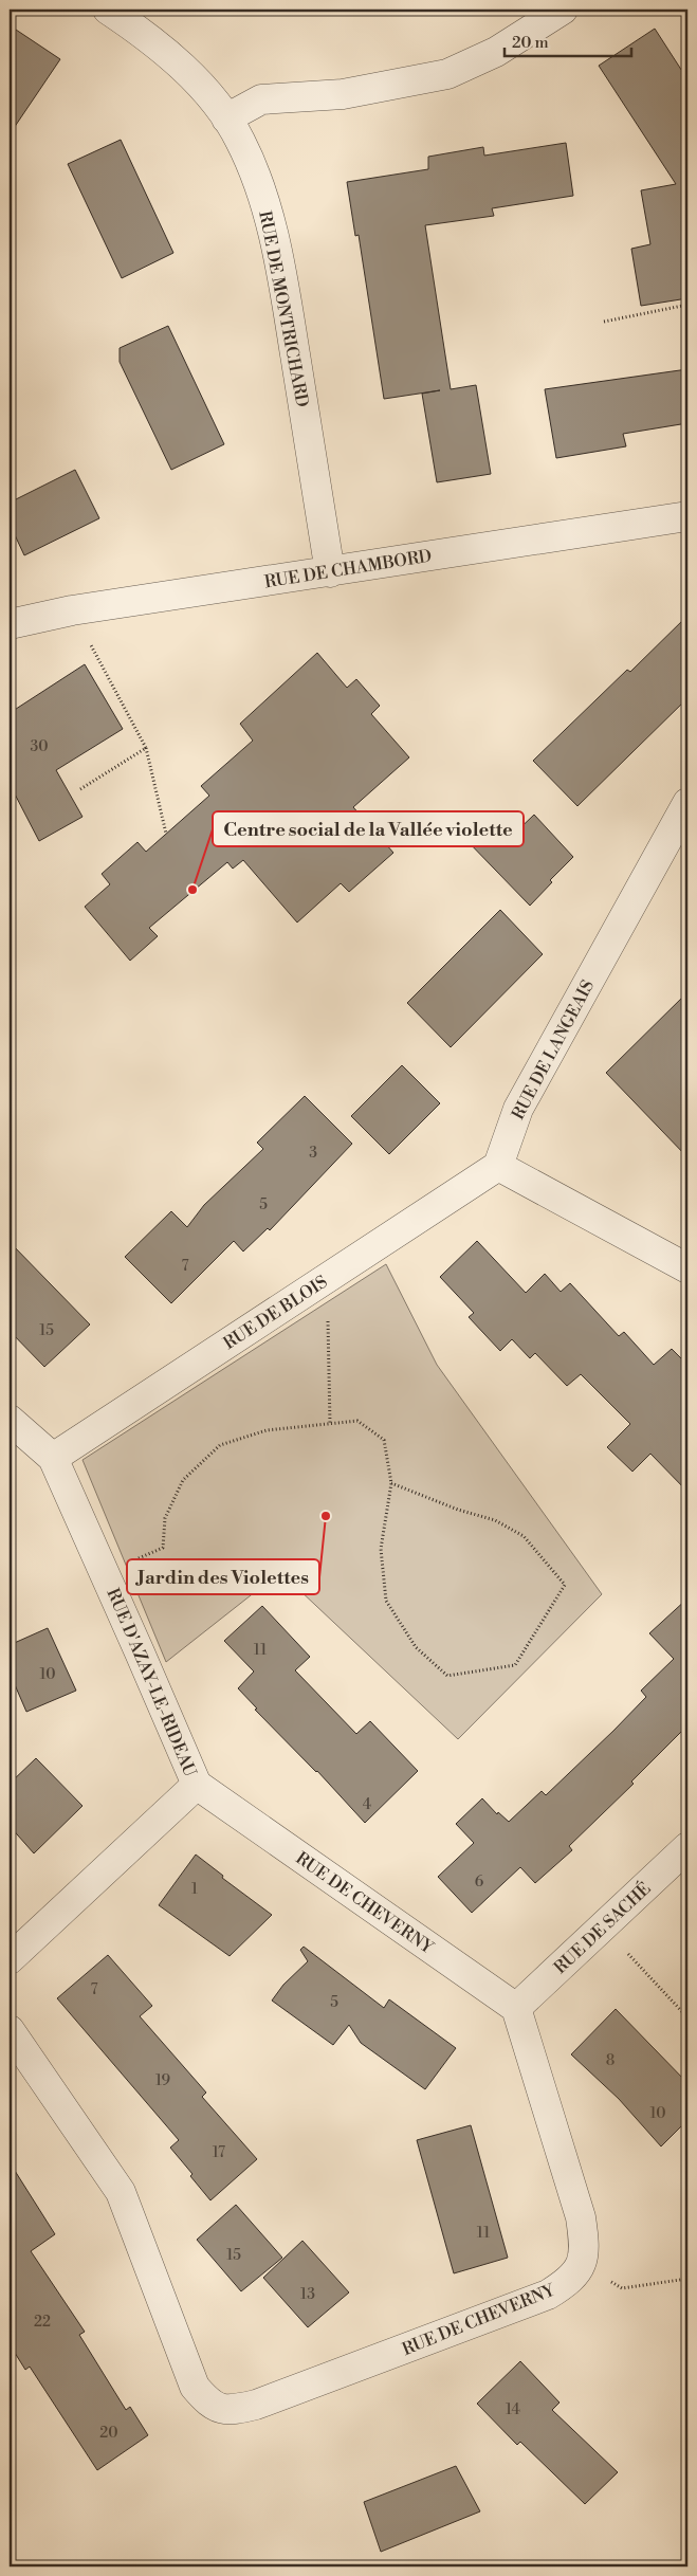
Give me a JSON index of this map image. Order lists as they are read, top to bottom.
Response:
{
  "streets": {
    "street": [
      "RUE DE MONTRICHARD",
      "RUE DE CHAMBORD",
      "RUE DE LANGEAIS",
      "RUE DE BLOIS",
      "RUE D'AZAY-LE-RIDEAU",
      "RUE DE CHEVERNY",
      "RUE DE SACHÉ"
    ]
  },
  "crossings": [
    ["RUE DE MONTRICHARD", "RUE DE CHAMBORD"],
    ["RUE DE LANGEAIS", "RUE DE BLOIS"],
    ["RUE DE BLOIS", "RUE D'AZAY-LE-RIDEAU"],
    ["RUE D'AZAY-LE-RIDEAU", "RUE DE CHEVERNY"],
    ["RUE DE CHEVERNY", "RUE DE SACHÉ"]
  ],
  "places": ["Centre social de la Vallée violette", "Jardin des Violettes"],
  "house_numbers": [
    "30",
    "3",
    "5",
    "7",
    "15",
    "11",
    "10",
    "4",
    "6",
    "1",
    "7",
    "5",
    "8",
    "19",
    "10",
    "17",
    "11",
    "15",
    "13",
    "22",
    "14",
    "20"
  ],
  "scale_bar": "20 m"
}
